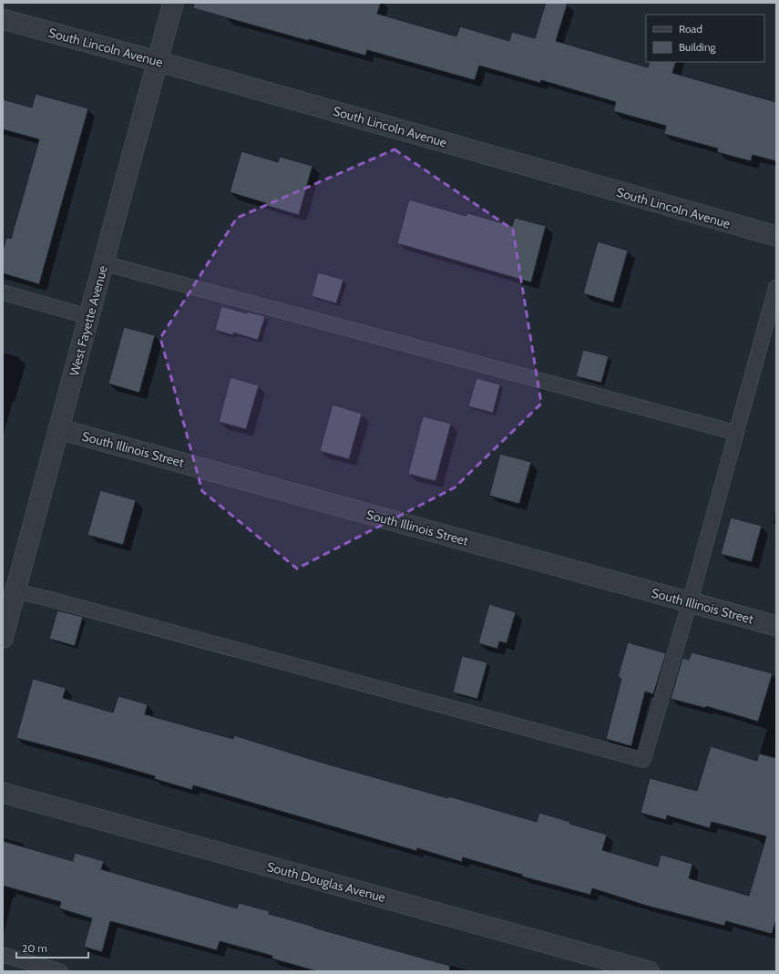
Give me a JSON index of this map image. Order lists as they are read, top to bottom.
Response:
{
  "streets": {
    "street": [
      "South Lincoln Avenue",
      "West Fayette Avenue",
      "South Illinois Street",
      "South Douglas Avenue"
    ]
  },
  "crossings": [
    ["South Lincoln Avenue", "West Fayette Avenue"],
    ["West Fayette Avenue", "South Illinois Street"]
  ],
  "legend": ["Road", "Building"],
  "scale_bar": "20 m"
}
